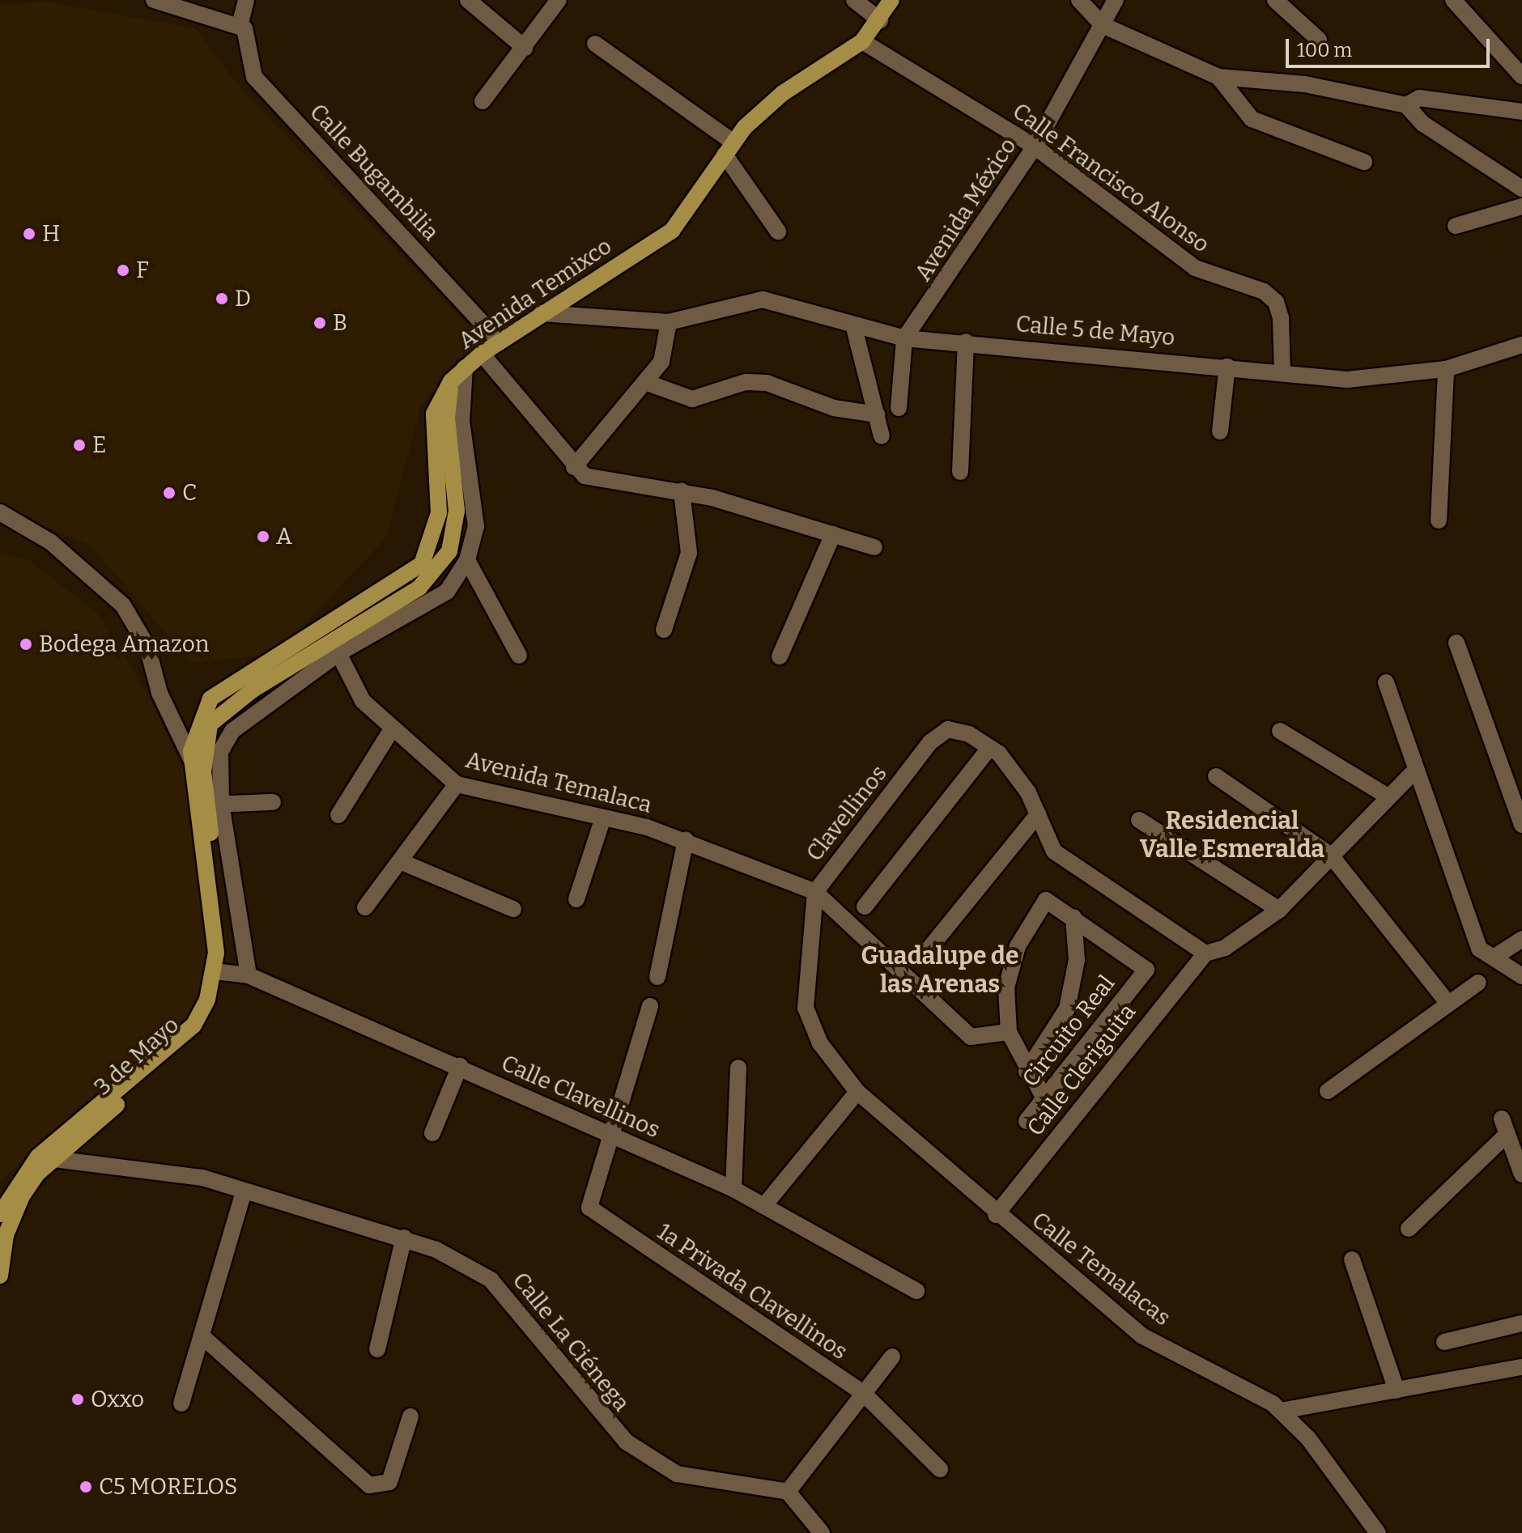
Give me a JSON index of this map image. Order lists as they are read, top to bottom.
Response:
{
  "streets": {
    "main road": ["Avenida Temixco", "3 de Mayo"],
    "street": [
      "Calle Bugambilia",
      "Calle Francisco Alonso",
      "Avenida México",
      "Calle 5 de Mayo",
      "Avenida Temalaca",
      "Clavellinos",
      "Circuito Real",
      "Calle Cleriguita",
      "Calle Clavellinos",
      "Calle Temalacas",
      "1a Privada Clavellinos",
      "Calle La Ciénega"
    ]
  },
  "crossings": [
    ["Calle Bugambilia", "Avenida Temixco"],
    ["Calle Francisco Alonso", "Avenida México"],
    ["Calle Francisco Alonso", "Avenida Temixco"],
    ["Calle Francisco Alonso", "Calle 5 de Mayo"],
    ["Avenida México", "Calle 5 de Mayo"],
    ["Avenida Temixco", "Calle 5 de Mayo"],
    ["Avenida Temixco", "3 de Mayo"],
    ["Avenida Temalaca", "Clavellinos"],
    ["Clavellinos", "Calle Cleriguita"],
    ["Clavellinos", "Calle Temalacas"],
    ["3 de Mayo", "Calle Clavellinos"],
    ["3 de Mayo", "Calle La Ciénega"],
    ["Calle Cleriguita", "Calle Temalacas"],
    ["Calle Clavellinos", "1a Privada Clavellinos"]
  ],
  "districts": ["Residencial Valle Esmeralda", "Guadalupe de las Arenas"],
  "places": [
    "H",
    "F",
    "D",
    "B",
    "E",
    "C",
    "A",
    "Bodega Amazon",
    "Oxxo",
    "C5 MORELOS"
  ],
  "scale_bar": "100 m"
}
